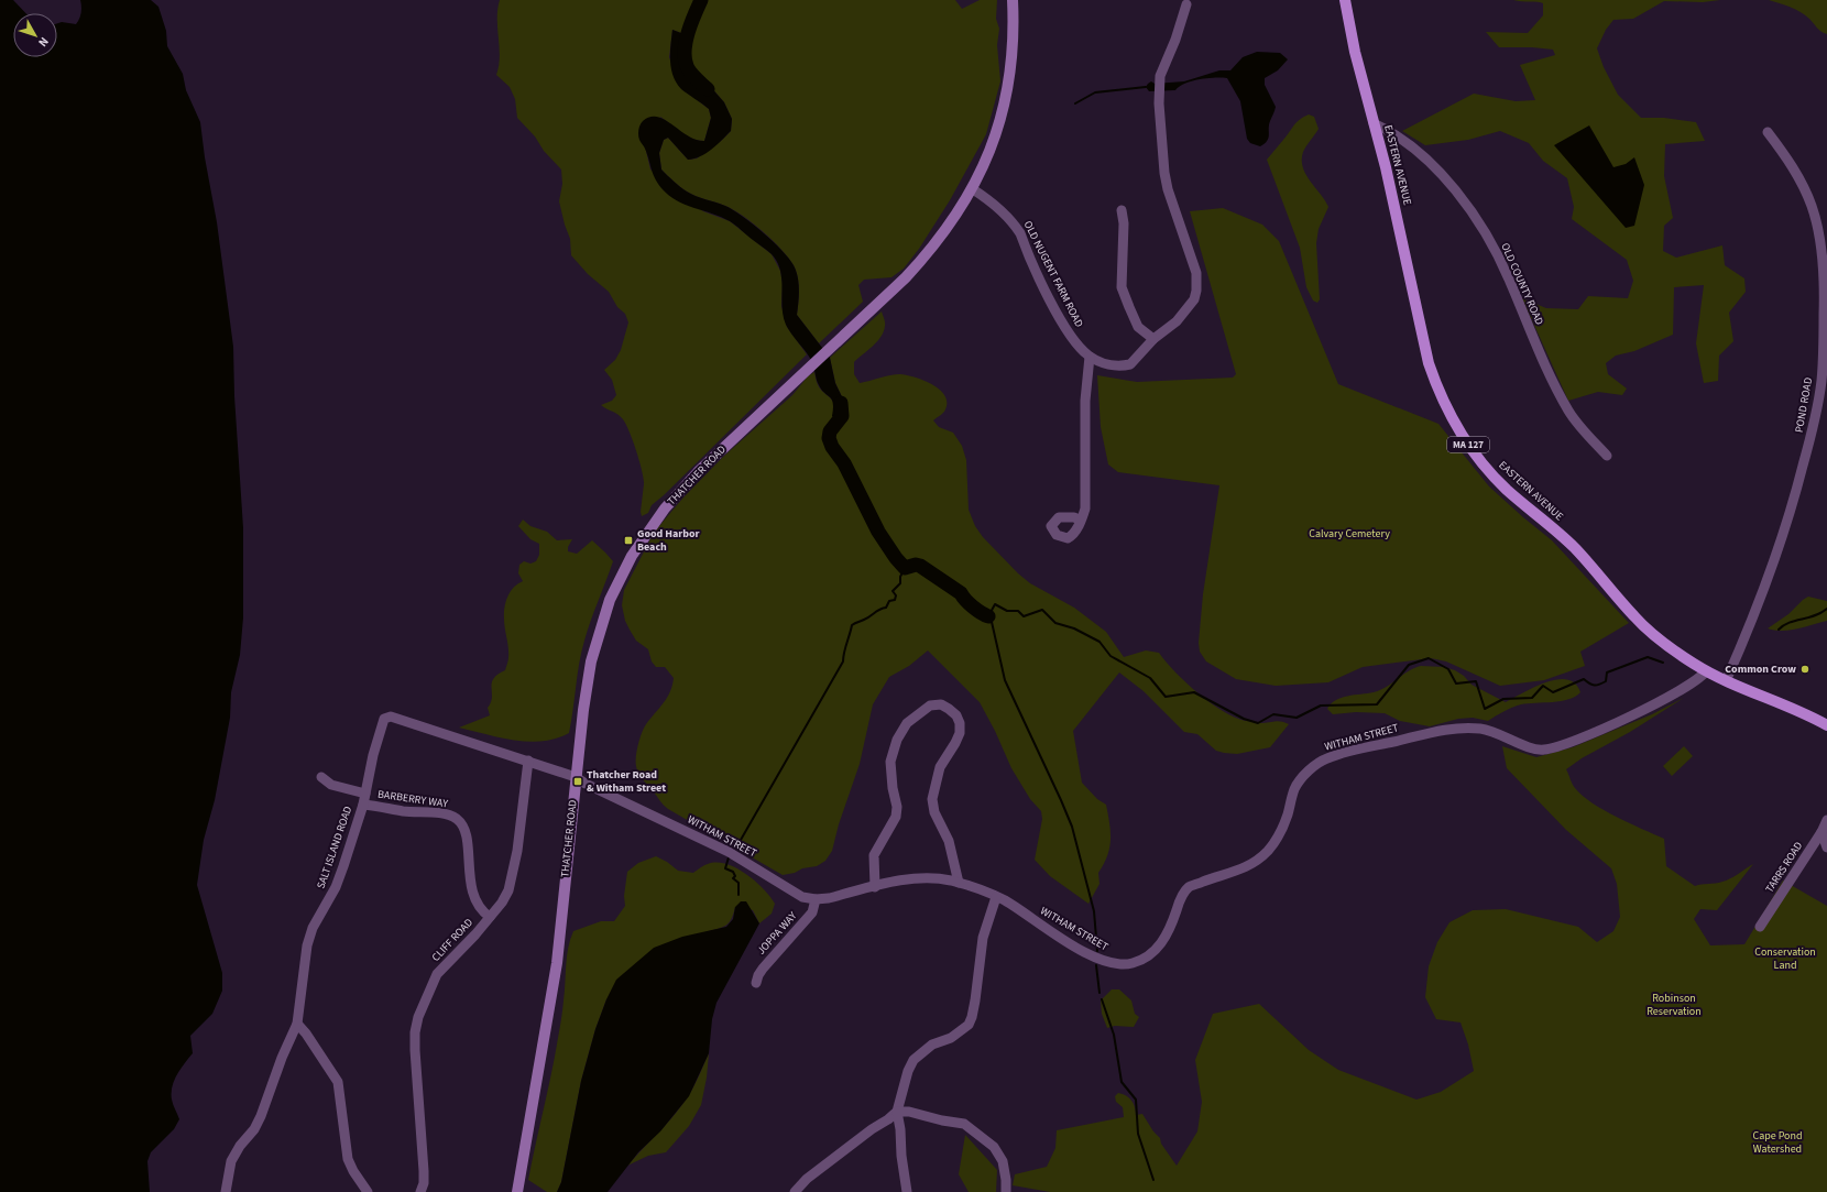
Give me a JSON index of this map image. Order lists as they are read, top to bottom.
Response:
{
  "streets": {
    "main road": ["EASTERN AVENUE", "MA 127", "THATCHER ROAD"],
    "street": [
      "OLD NUGENT FARM ROAD",
      "OLD COUNTY ROAD",
      "POND ROAD",
      "WITHAM STREET",
      "BARBERRY WAY",
      "SALT ISLAND ROAD",
      "TARRS ROAD",
      "JOPPA WAY",
      "CLIFF ROAD"
    ]
  },
  "crossings": [
    ["EASTERN AVENUE", "OLD COUNTY ROAD"],
    ["EASTERN AVENUE", "POND ROAD"],
    ["EASTERN AVENUE", "WITHAM STREET"],
    ["OLD NUGENT FARM ROAD", "THATCHER ROAD"],
    ["THATCHER ROAD", "WITHAM STREET"],
    ["THATCHER ROAD", "SALT ISLAND ROAD"],
    ["WITHAM STREET", "SALT ISLAND ROAD"],
    ["WITHAM STREET", "JOPPA WAY"],
    ["BARBERRY WAY", "SALT ISLAND ROAD"],
    ["BARBERRY WAY", "CLIFF ROAD"],
    ["SALT ISLAND ROAD", "CLIFF ROAD"]
  ],
  "parks": [
    "Calvary Cemetery",
    "Conservation Land",
    "Robinson Reservation",
    "Cape Pond Watershed"
  ],
  "places": {
    "transit": ["Good Harbor Beach", "Thatcher Road & Witham Street"],
    "other": ["Common Crow"]
  },
  "north": "bottom right"
}
